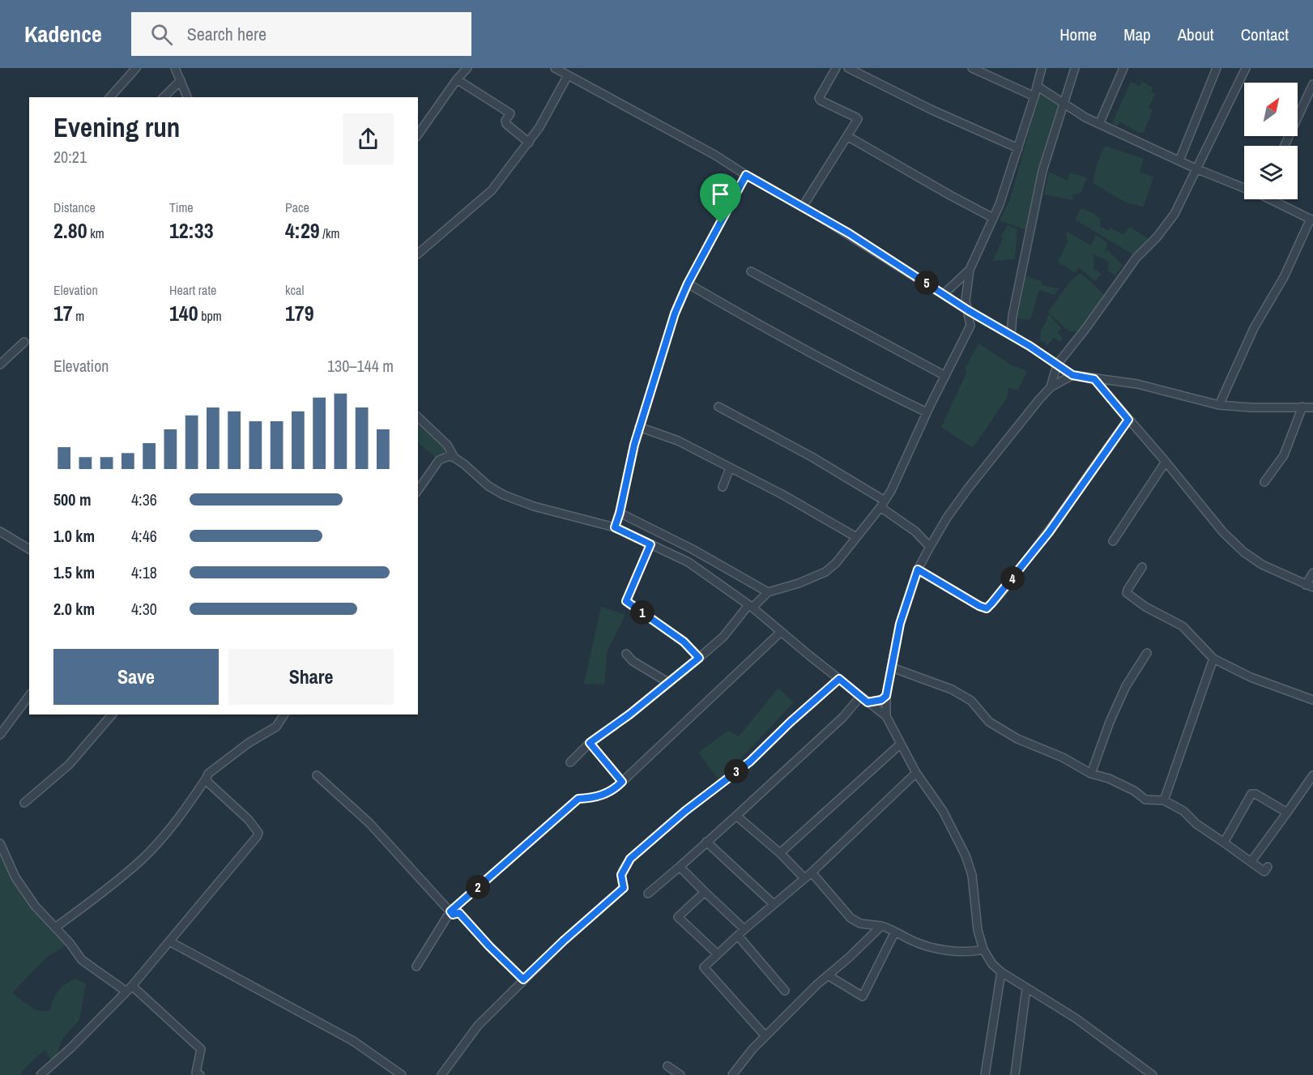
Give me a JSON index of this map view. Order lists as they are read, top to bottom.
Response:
{
  "north": "top right",
  "page": {
    "header": "Kadence",
    "search": "Search here",
    "nav": [
      "Home",
      "Map",
      "About",
      "Contact"
    ],
    "heading": ["Evening run", "20:21"],
    "stats": [
      ["Distance", "2.80 km"],
      ["Time", "12:33"],
      ["Pace", "4:29 /km"],
      ["Elevation", "17 m"],
      ["Heart rate", "140 bpm"],
      ["kcal", "179"]
    ],
    "pins": [
      "5",
      "4",
      "1",
      "3",
      "2"
    ],
    "chart": ["Elevation", "130–144 m"],
    "list": [
      {
        "name": "500 m",
        "note": "4:36"
      },
      {
        "name": "1.0 km",
        "note": "4:46"
      },
      {
        "name": "1.5 km",
        "note": "4:18"
      },
      {
        "name": "2.0 km",
        "note": "4:30"
      }
    ],
    "buttons": ["Save", "Share"]
  }
}
